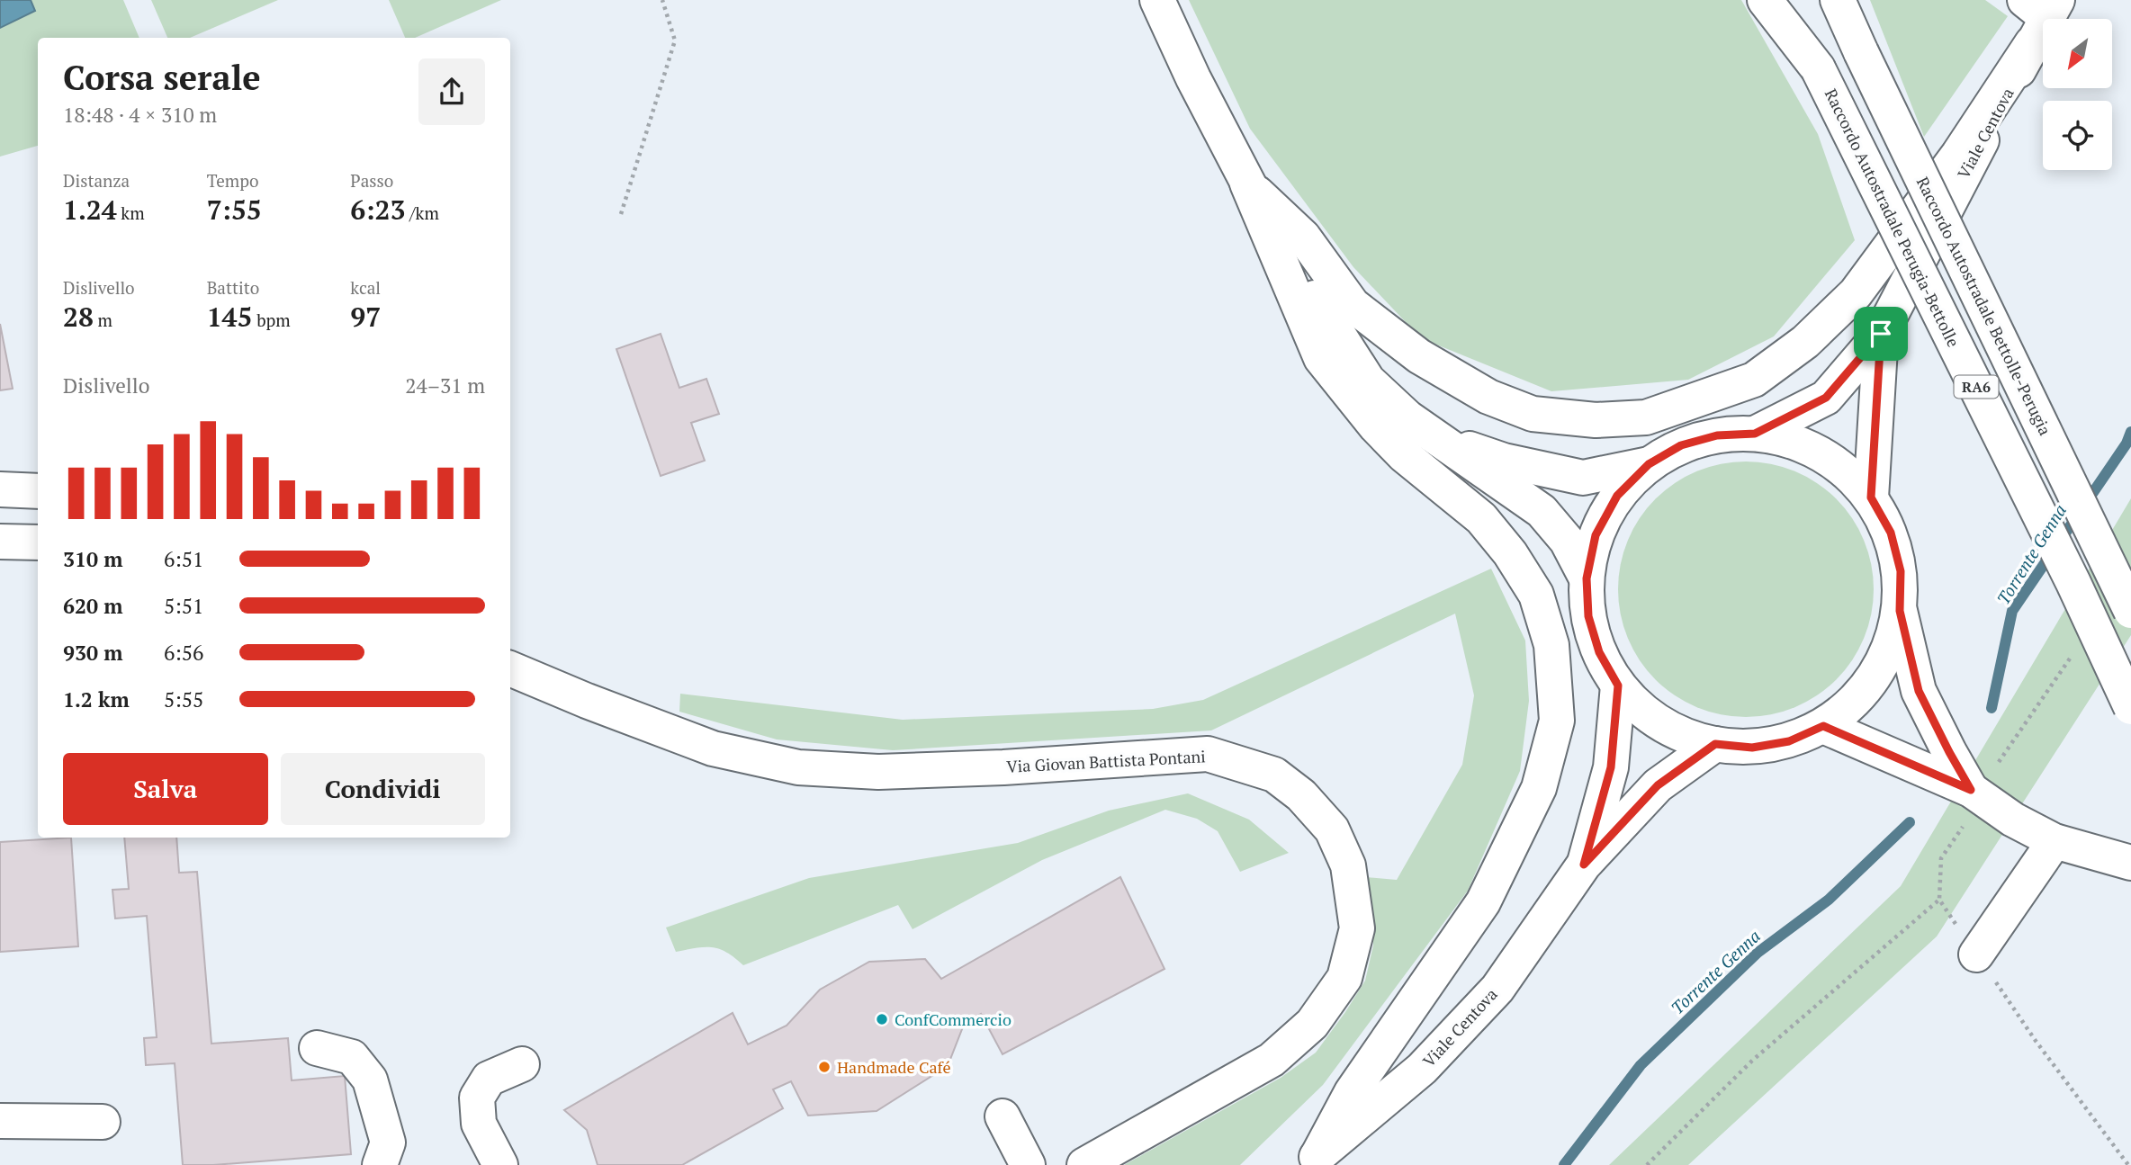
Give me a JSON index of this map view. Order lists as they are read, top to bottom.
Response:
{
  "streets": {
    "main road": [
      "Viale Centova",
      "Raccordo Autostradale Perugia-Bettolle",
      "Raccordo Autostradale Bettolle-Perugia",
      "RA6",
      "Via Giovan Battista Pontani"
    ]
  },
  "water": ["Torrente Genna"],
  "places": ["ConfCommercio", "Handmade Café"],
  "north": "bottom left",
  "page": {
    "heading": ["Corsa serale", "18:48 · 4 × 310 m"],
    "stats": [
      ["Distanza", "1.24 km"],
      ["Tempo", "7:55"],
      ["Passo", "6:23 /km"],
      ["Dislivello", "28 m"],
      ["Battito", "145 bpm"],
      ["kcal", "97"]
    ],
    "chart": ["Dislivello", "24–31 m"],
    "list": [
      {
        "name": "310 m",
        "note": "6:51"
      },
      {
        "name": "620 m",
        "note": "5:51"
      },
      {
        "name": "930 m",
        "note": "6:56"
      },
      {
        "name": "1.2 km",
        "note": "5:55"
      }
    ],
    "buttons": ["Salva", "Condividi"]
  }
}
